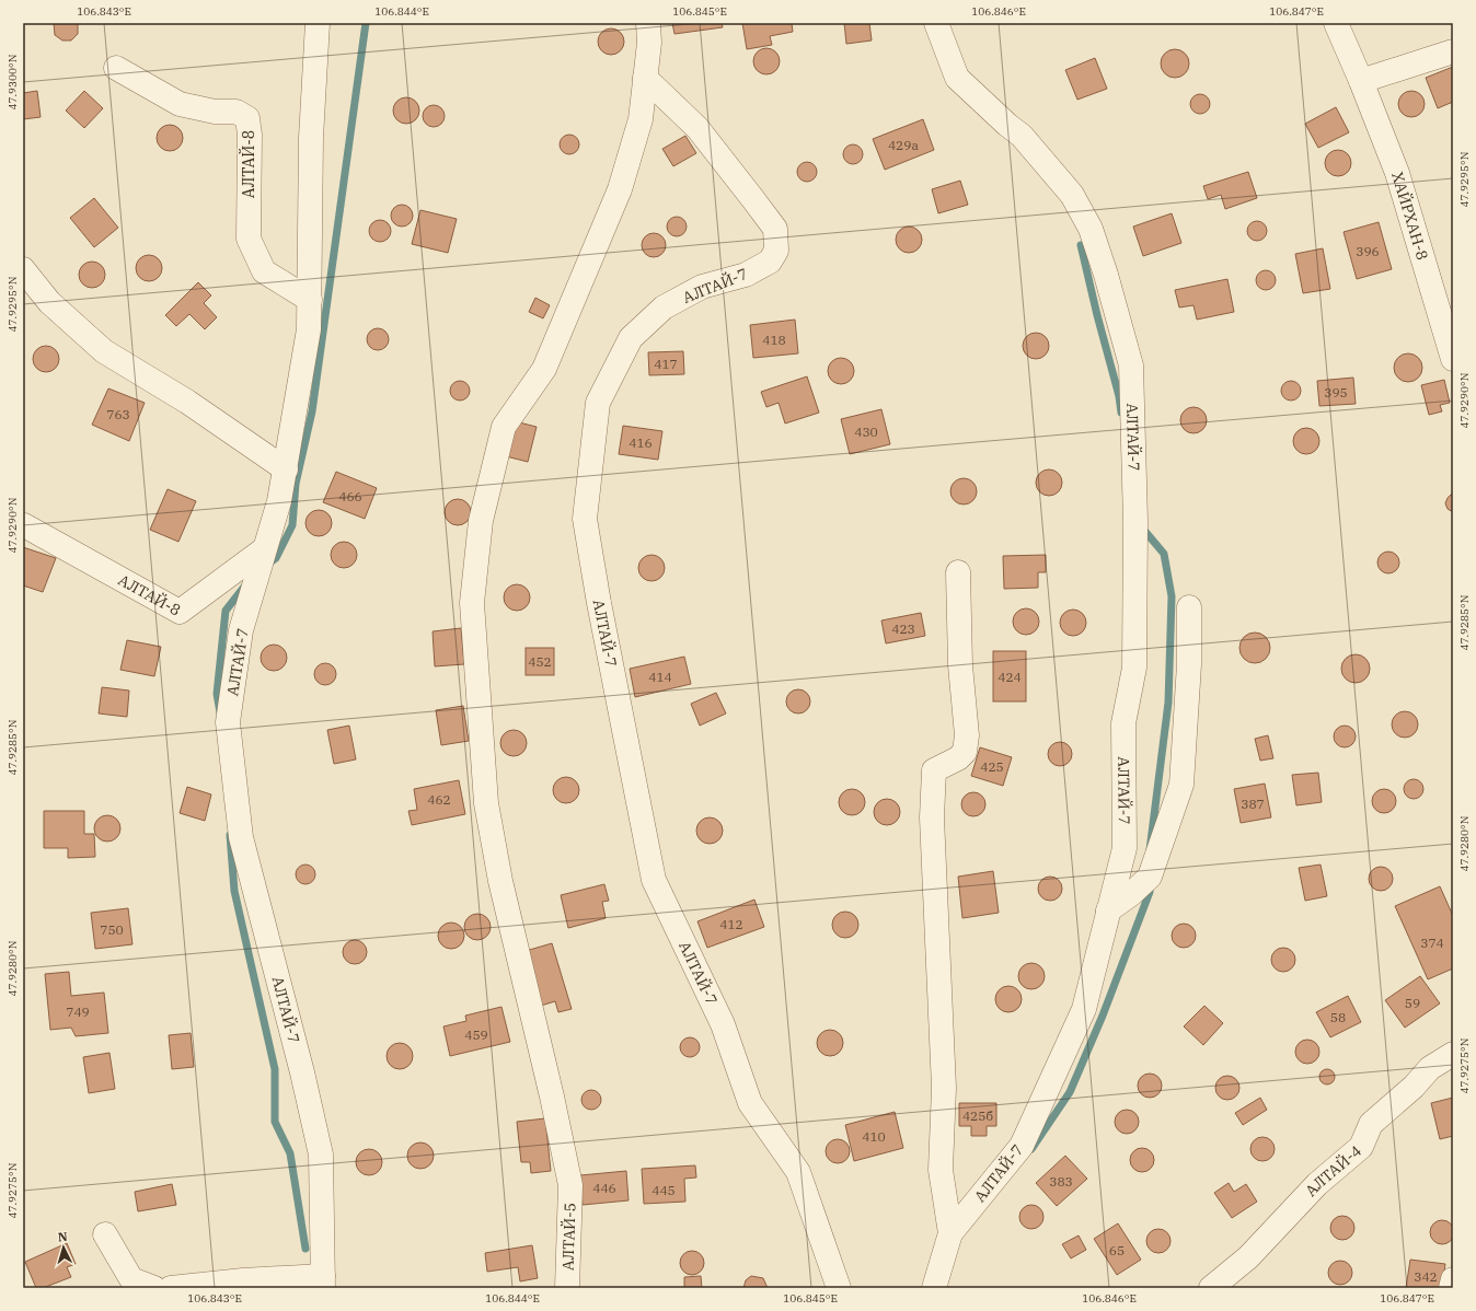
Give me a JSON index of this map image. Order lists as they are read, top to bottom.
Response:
{
  "streets": {
    "street": [
      "АЛТАЙ-8",
      "ХАЙРХАН-8",
      "АЛТАЙ-7",
      "АЛТАЙ-4",
      "АЛТАЙ-5"
    ]
  },
  "crossings": [
    ["АЛТАЙ-8", "АЛТАЙ-7"],
    ["АЛТАЙ-7", "АЛТАЙ-5"]
  ],
  "house_numbers": [
    "429а",
    "396",
    "418",
    "417",
    "395",
    "763",
    "430",
    "416",
    "466",
    "423",
    "452",
    "414",
    "424",
    "425",
    "462",
    "387",
    "412",
    "750",
    "374",
    "59",
    "749",
    "58",
    "459",
    "425б",
    "410",
    "383",
    "446",
    "445",
    "65",
    "342"
  ],
  "north": "top",
  "coordinates": [
    "106.843°E",
    "106.844°E",
    "106.845°E",
    "106.846°E",
    "106.847°E",
    "47.9300°N",
    "47.9295°N",
    "47.9290°N",
    "47.9285°N",
    "47.9280°N",
    "47.9275°N"
  ]
}
